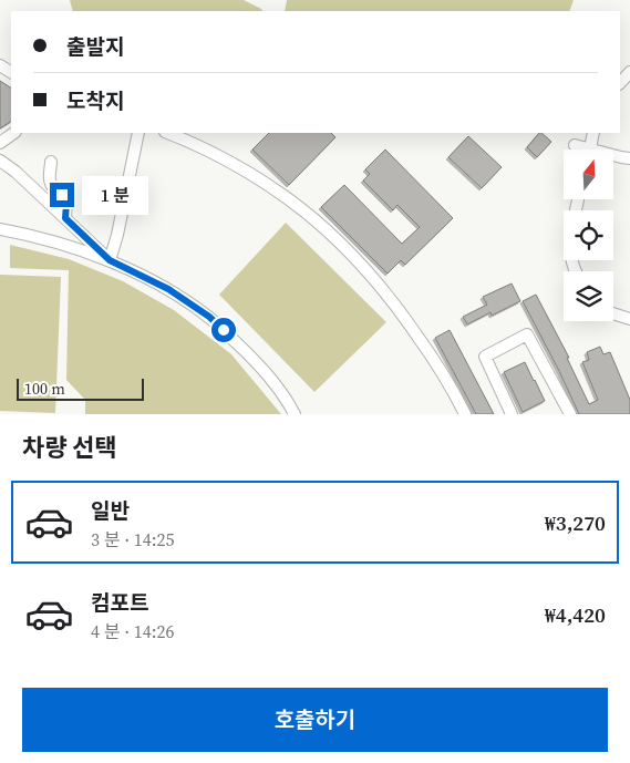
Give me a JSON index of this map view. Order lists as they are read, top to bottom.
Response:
{
  "scale_bar": "100 m",
  "north": "top",
  "page": {
    "banner": ["출발지", "도착지"],
    "bubble": "1 분",
    "scale": "100 m",
    "heading": "차량 선택",
    "list": [
      {
        "name": "일반",
        "note": "3 분 · 14:25",
        "value": "₩3,270"
      },
      {
        "name": "컴포트",
        "note": "4 분 · 14:26",
        "value": "₩4,420"
      }
    ],
    "buttons": "호출하기"
  }
}
